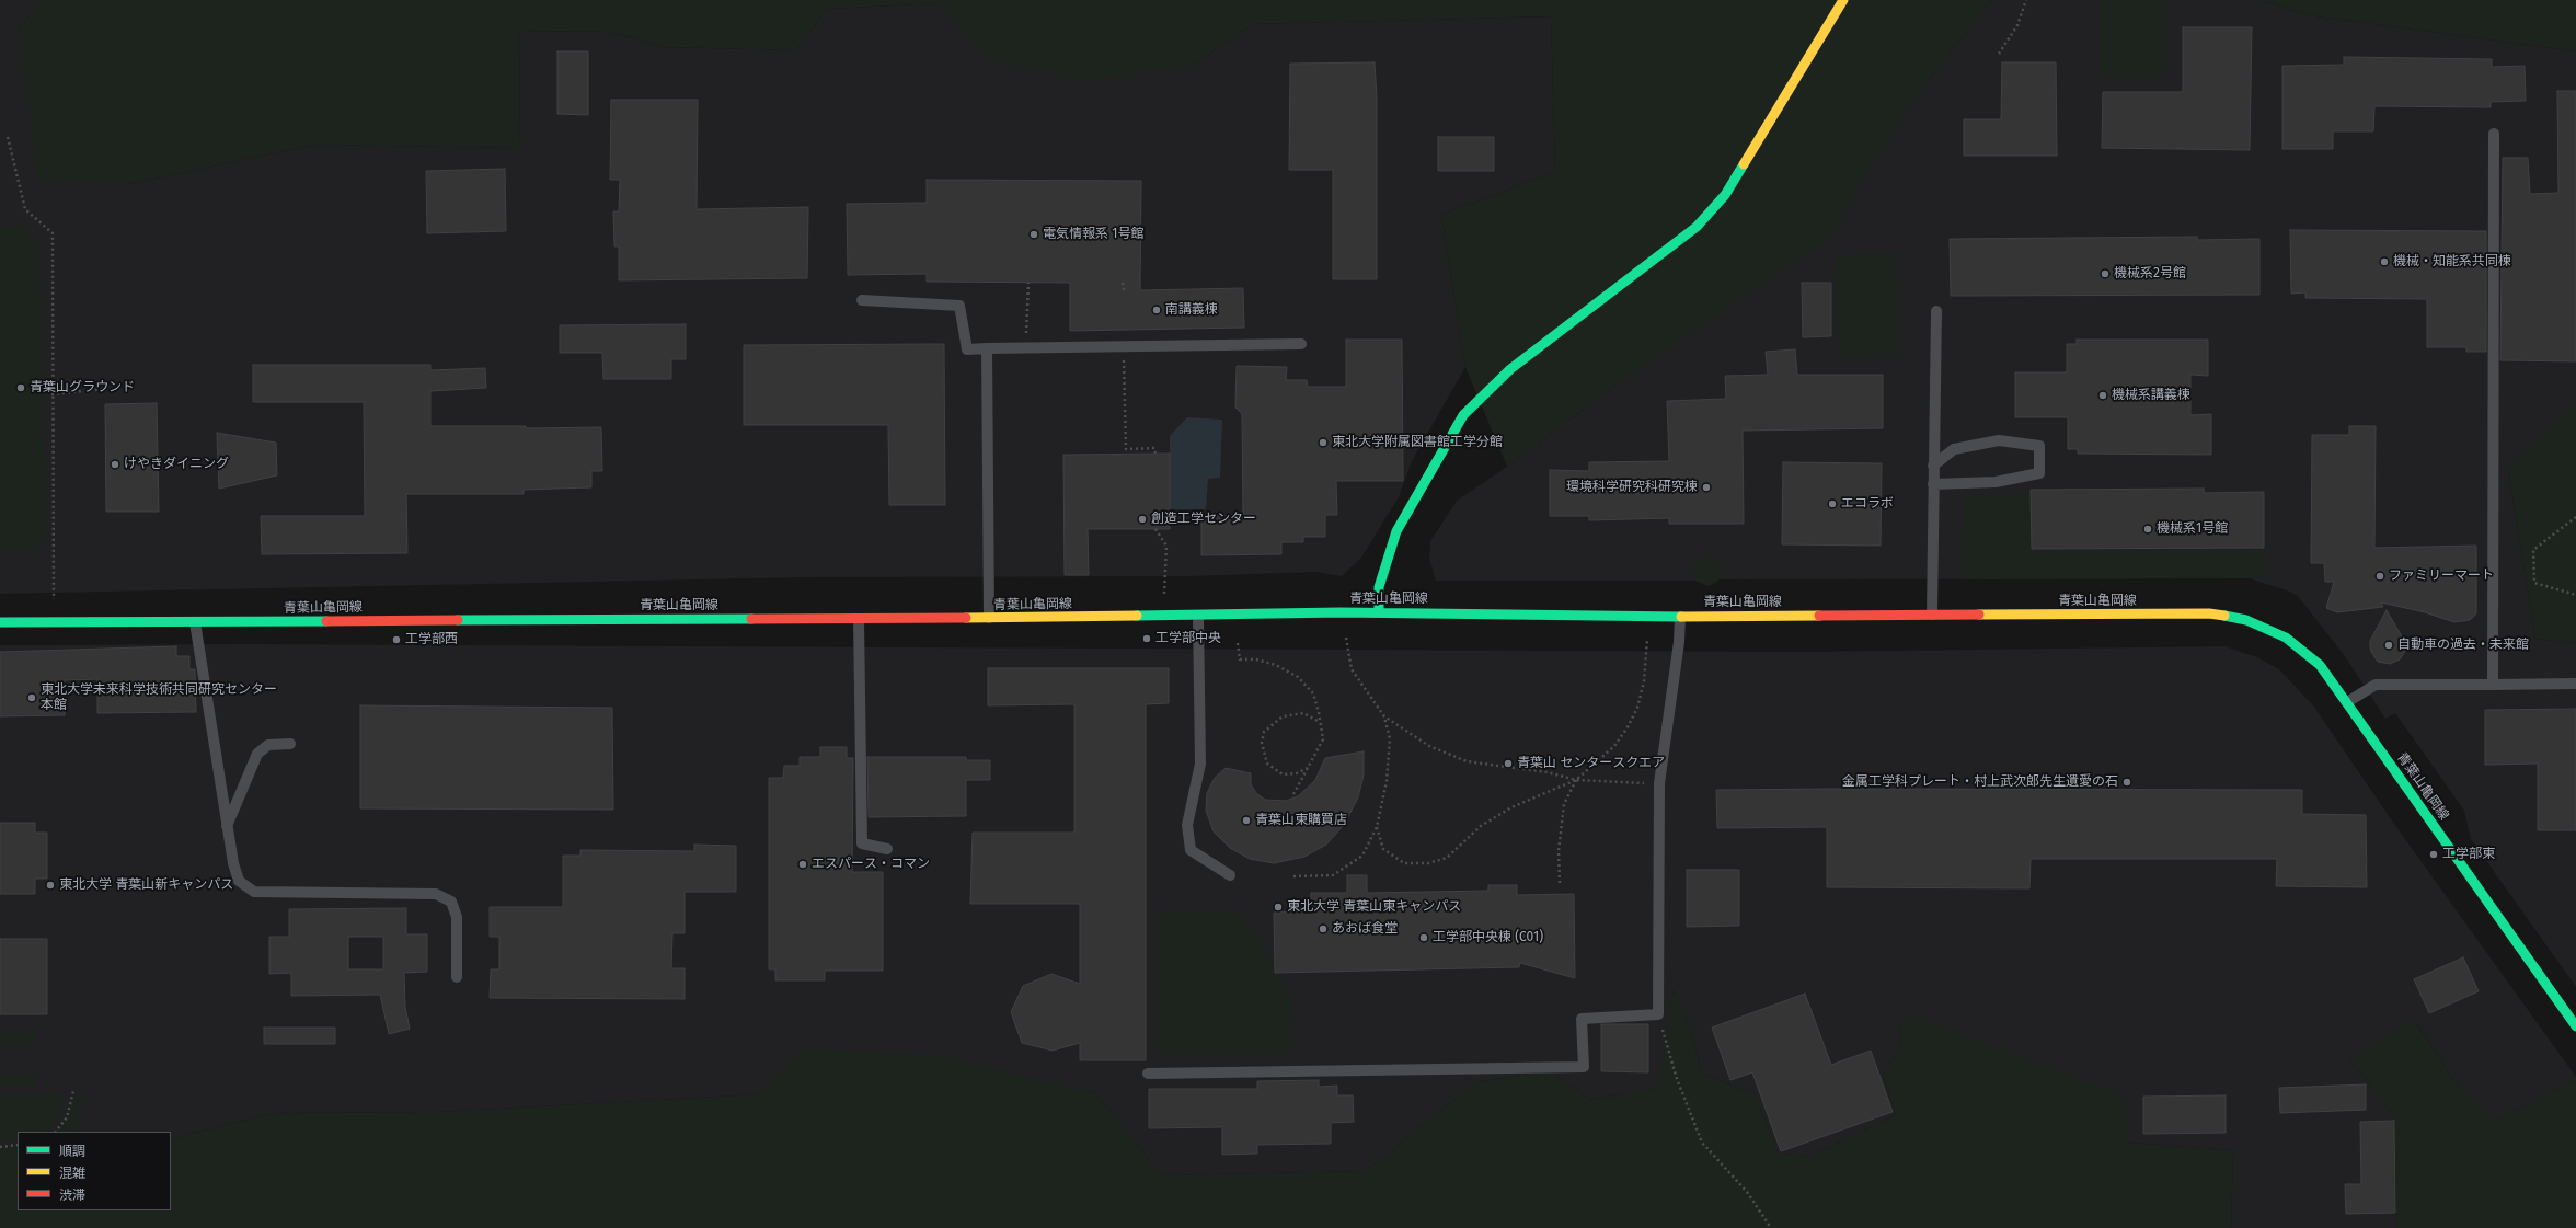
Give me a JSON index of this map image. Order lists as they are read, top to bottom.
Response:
{
  "streets": {
    "street": ["青葉山亀岡線"]
  },
  "places": [
    "電気情報系 1号館",
    "機械・知能系共同棟",
    "機械系2号館",
    "南講義棟",
    "青葉山グラウンド",
    "機械系講義棟",
    "東北大学附属図書館工学分館",
    "けやきダイニング",
    "環境科学研究科研究棟",
    "エコラボ",
    "創造工学センター",
    "機械系1号館",
    "ファミリーマート",
    "工学部中央",
    "工学部西",
    "自動車の過去・未来館",
    "東北大学未来科学技術共同研究センター 本館",
    "青葉山 センタースクエア",
    "金属工学科プレート・村上武次郎先生遺愛の石",
    "青葉山東購買店",
    "工学部東",
    "エスパース・コマン",
    "東北大学 青葉山新キャンパス",
    "東北大学 青葉山東キャンパス",
    "あおば食堂",
    "工学部中央棟 (C01)"
  ],
  "legend": ["順調", "混雑", "渋滞"]
}
